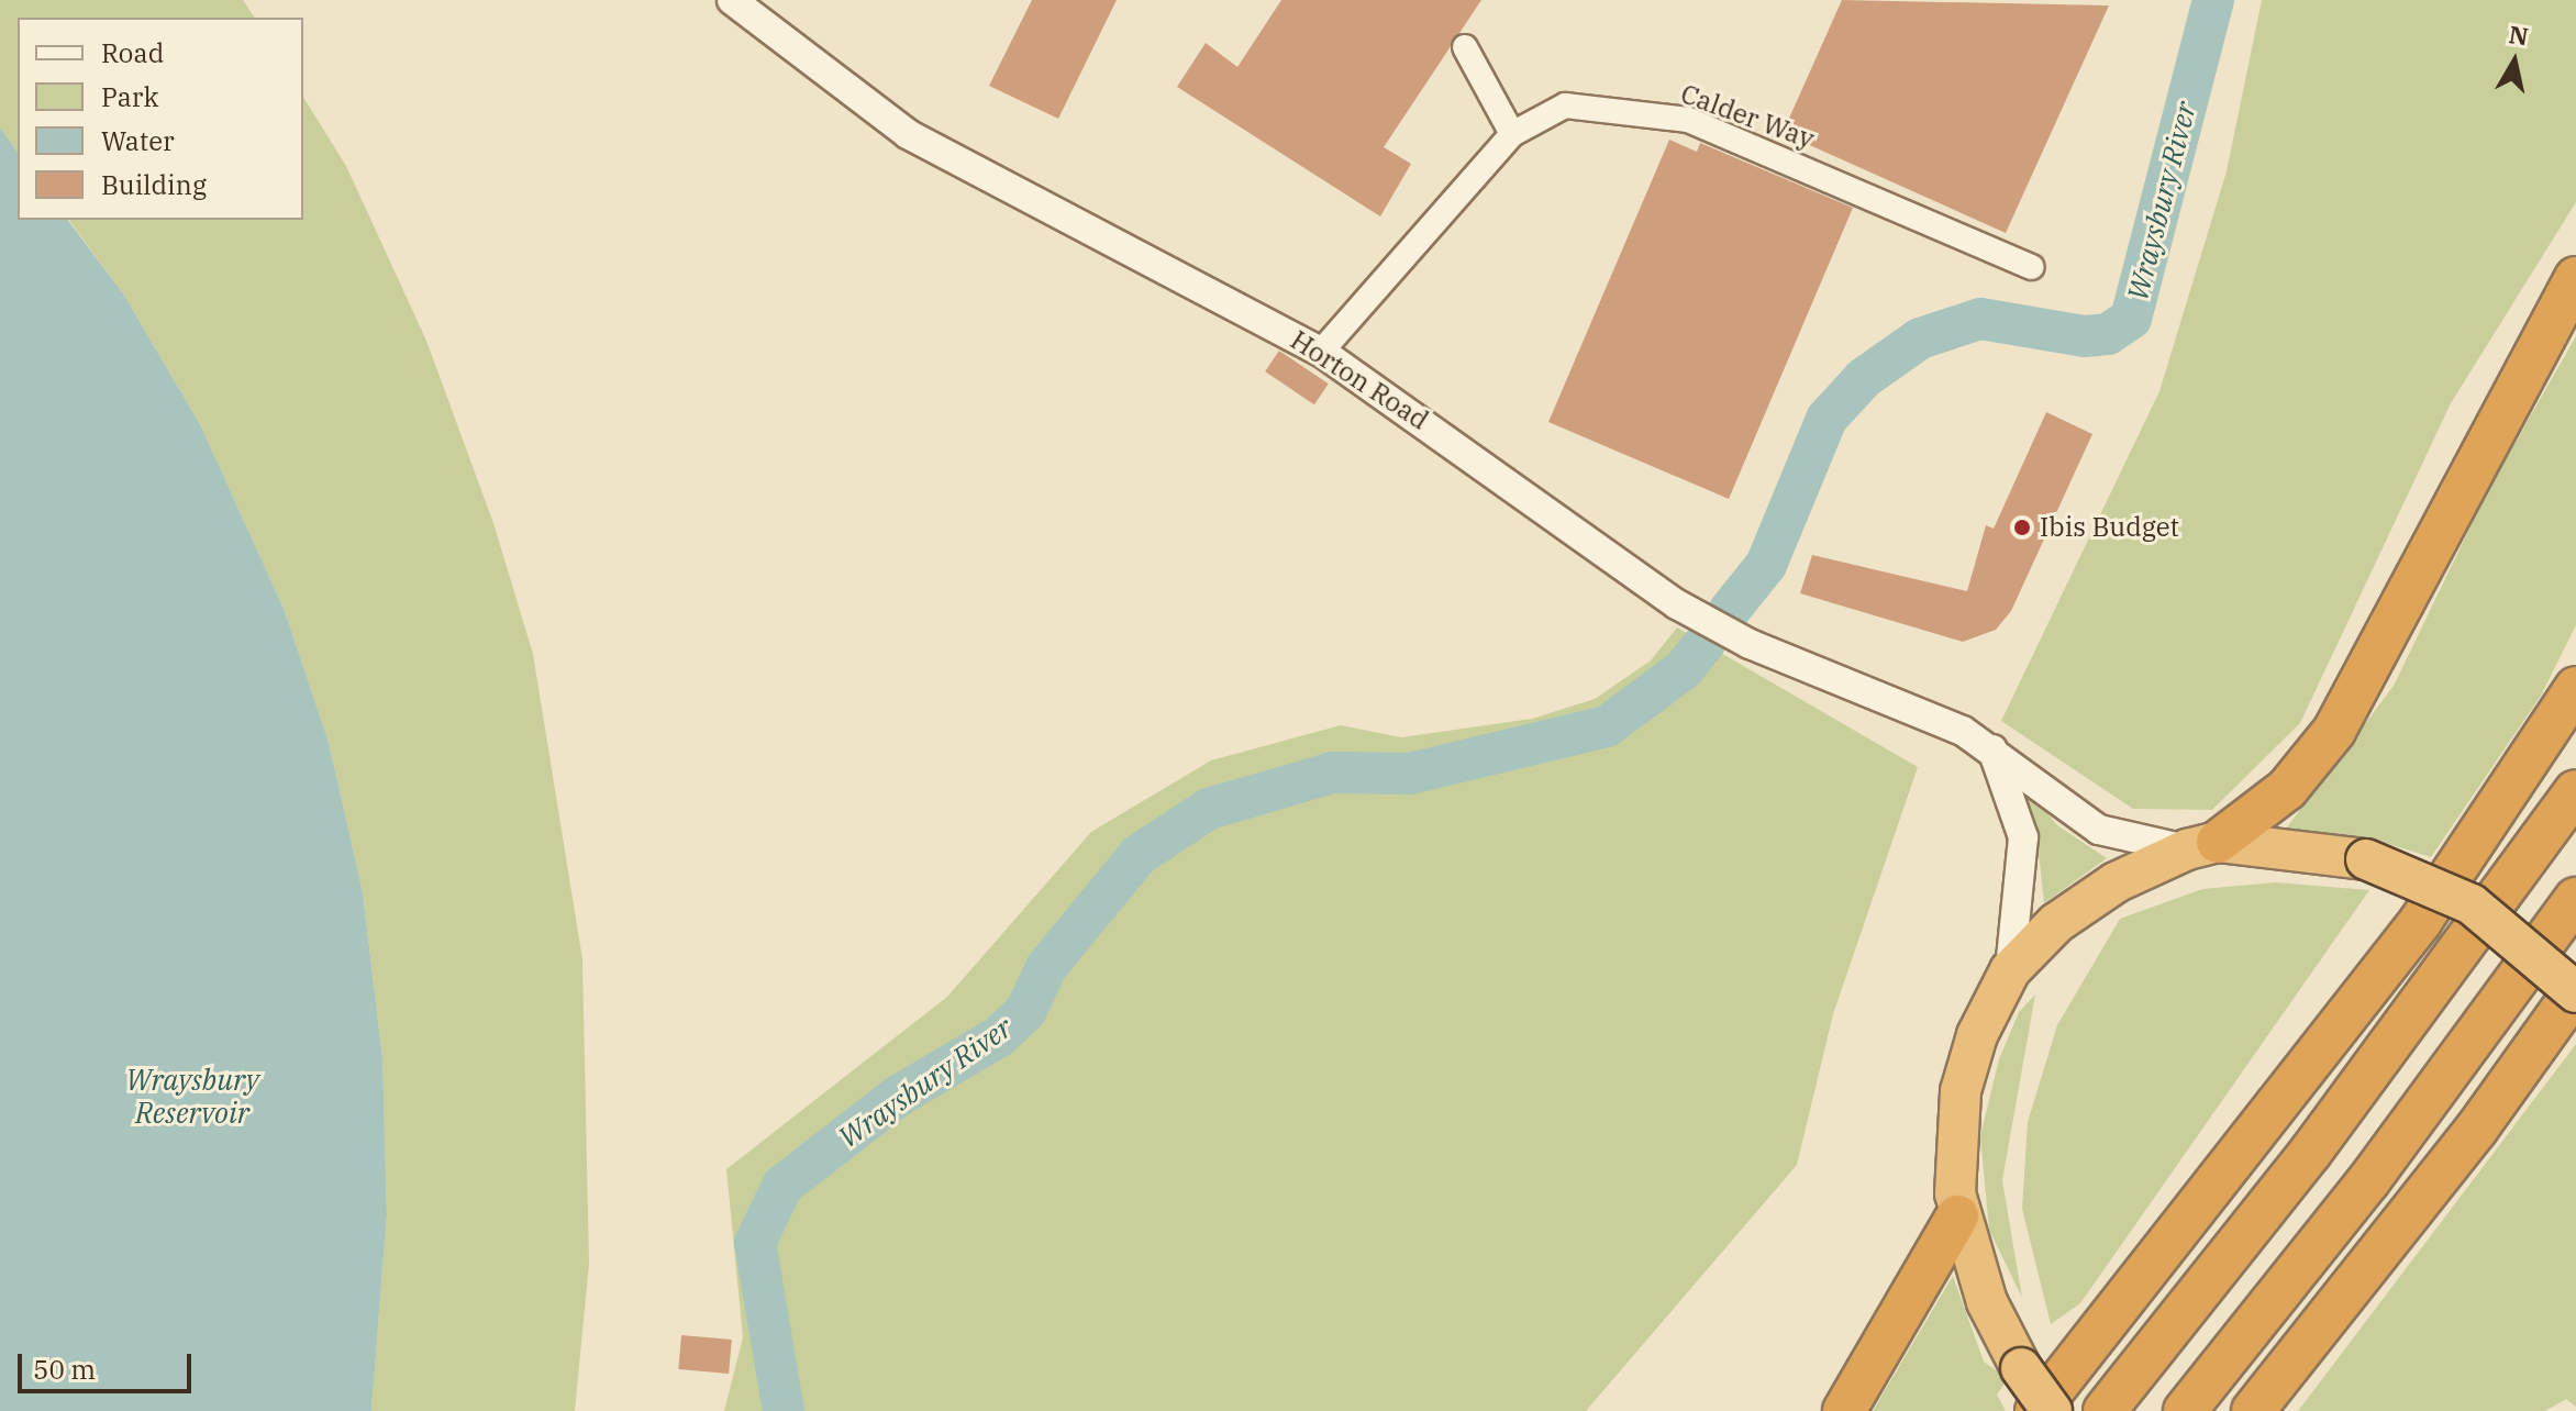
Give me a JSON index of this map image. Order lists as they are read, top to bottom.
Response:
{
  "streets": {
    "street": ["Calder Way", "Horton Road"]
  },
  "crossings": [
    ["Calder Way", "Horton Road"]
  ],
  "water": ["Wraysbury River", "Wraysbury Reservoir"],
  "places": ["Ibis Budget"],
  "legend": [
    "Road",
    "Park",
    "Water",
    "Building"
  ],
  "scale_bar": "50 m",
  "north": "top"
}
